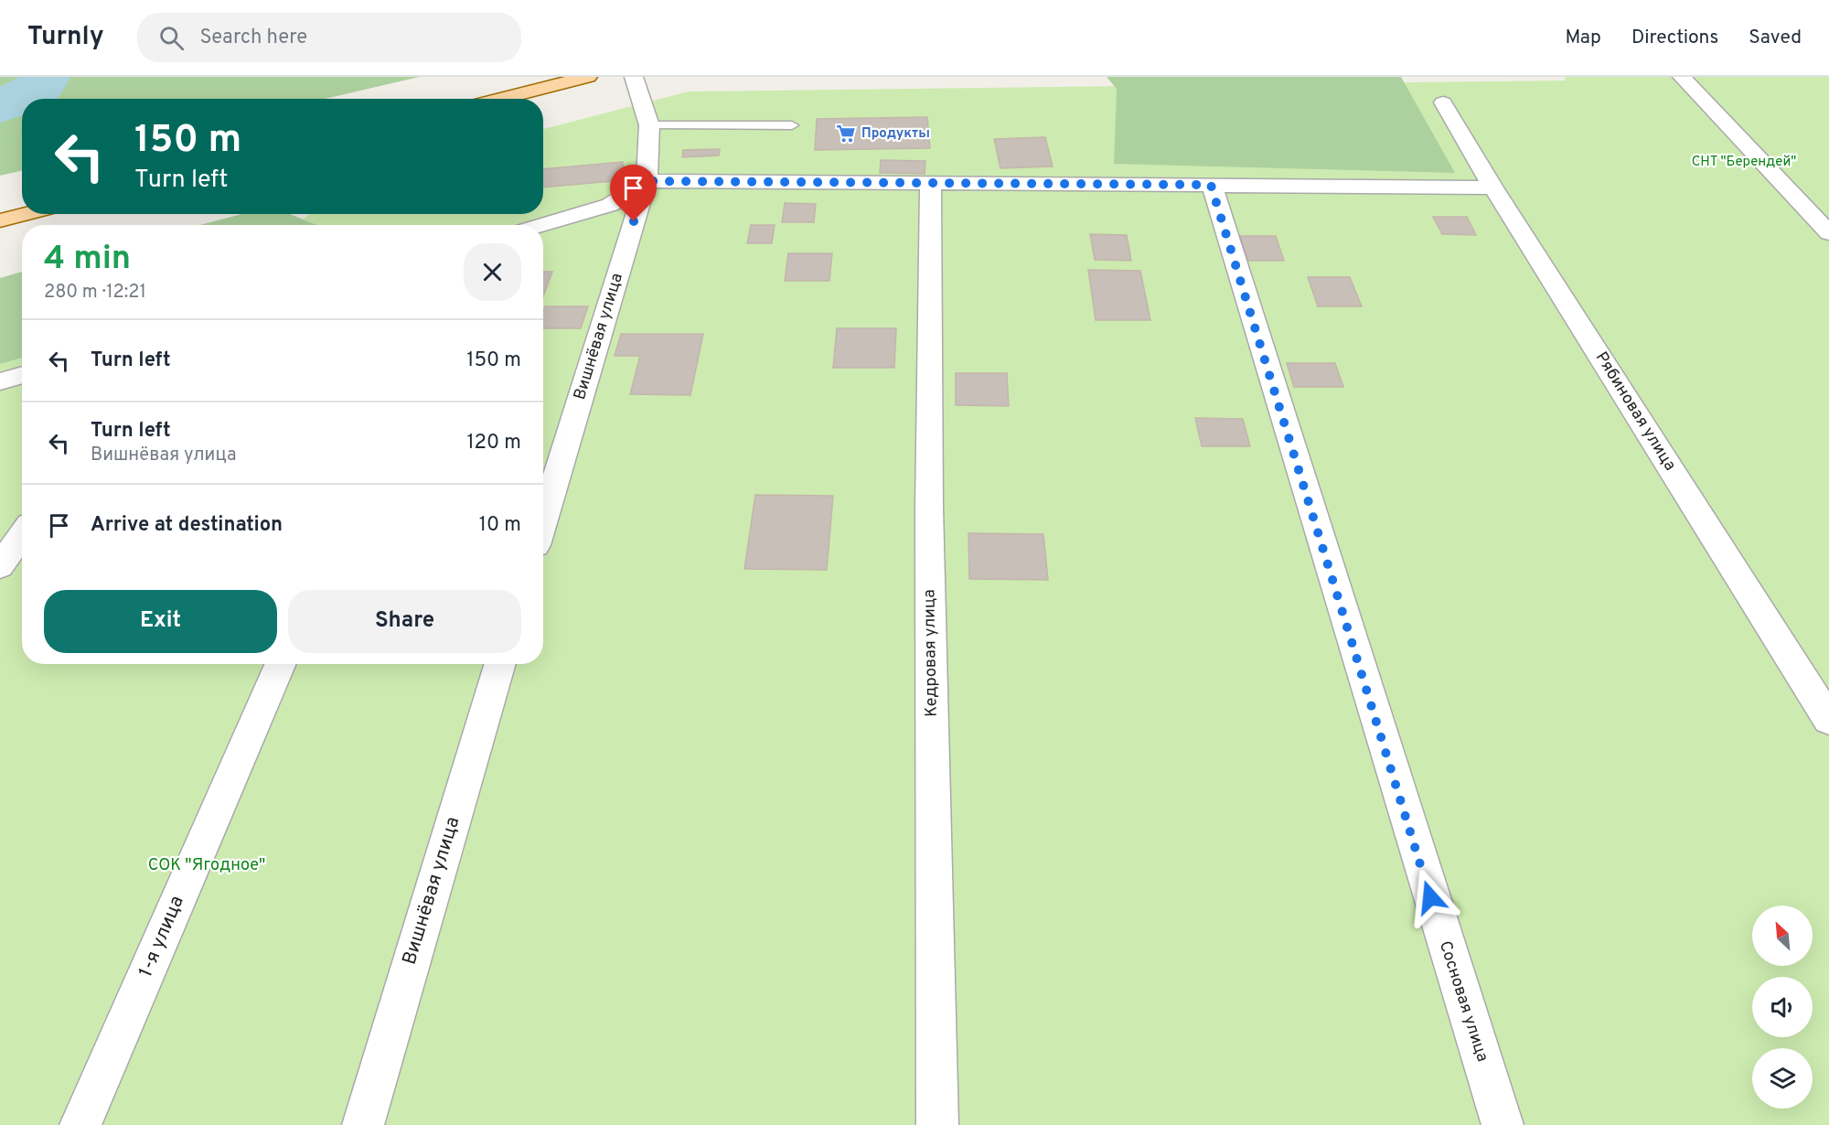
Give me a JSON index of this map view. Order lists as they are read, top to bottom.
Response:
{
  "streets": {
    "street": [
      "Вишнёвая улица",
      "Рябиновая улица",
      "Кедровая улица",
      "1-я улица",
      "Сосновая улица"
    ]
  },
  "parks": ["СНТ \"Берендей\"", "СОК \"Ягодное\""],
  "places": {
    "supermarket": ["Продукты"]
  },
  "north": "top left",
  "page": {
    "header": "Turnly",
    "search": "Search here",
    "nav": ["Map", "Directions", "Saved"],
    "turn": ["150 m", "Turn left"],
    "heading": ["4 min", "280 m · 12:21"],
    "list": [
      {
        "name": "Turn left",
        "value": "150 m"
      },
      {
        "name": "Turn left",
        "note": "Вишнёвая улица",
        "value": "120 m"
      },
      {
        "name": "Arrive at destination",
        "value": "10 m"
      }
    ],
    "buttons": ["Exit", "Share"]
  }
}
